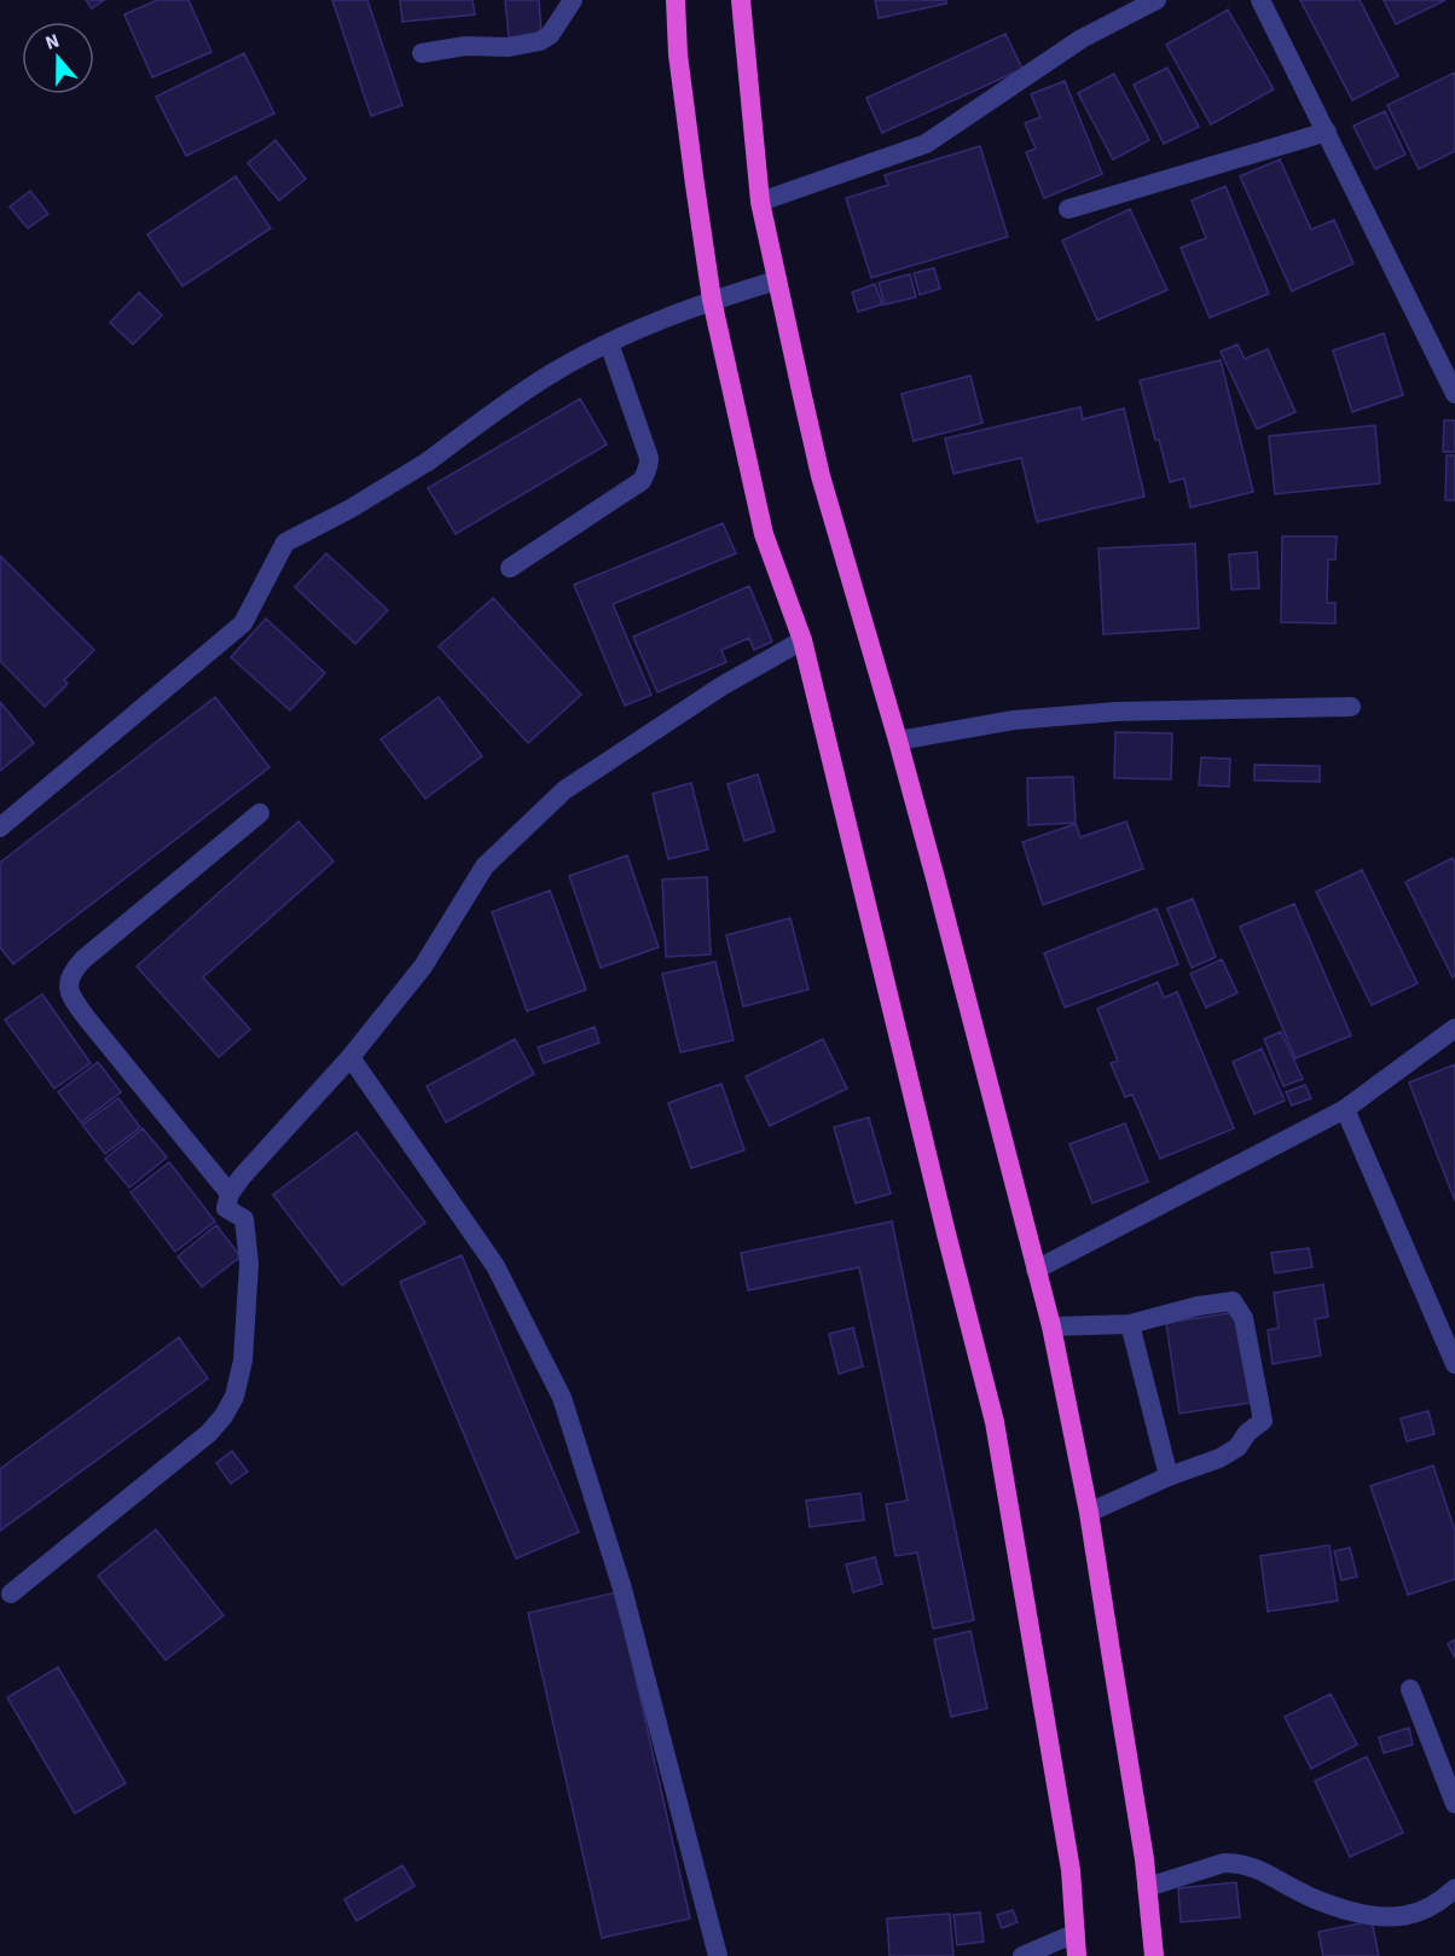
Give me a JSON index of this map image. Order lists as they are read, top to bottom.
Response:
{
  "north": "top"
}
